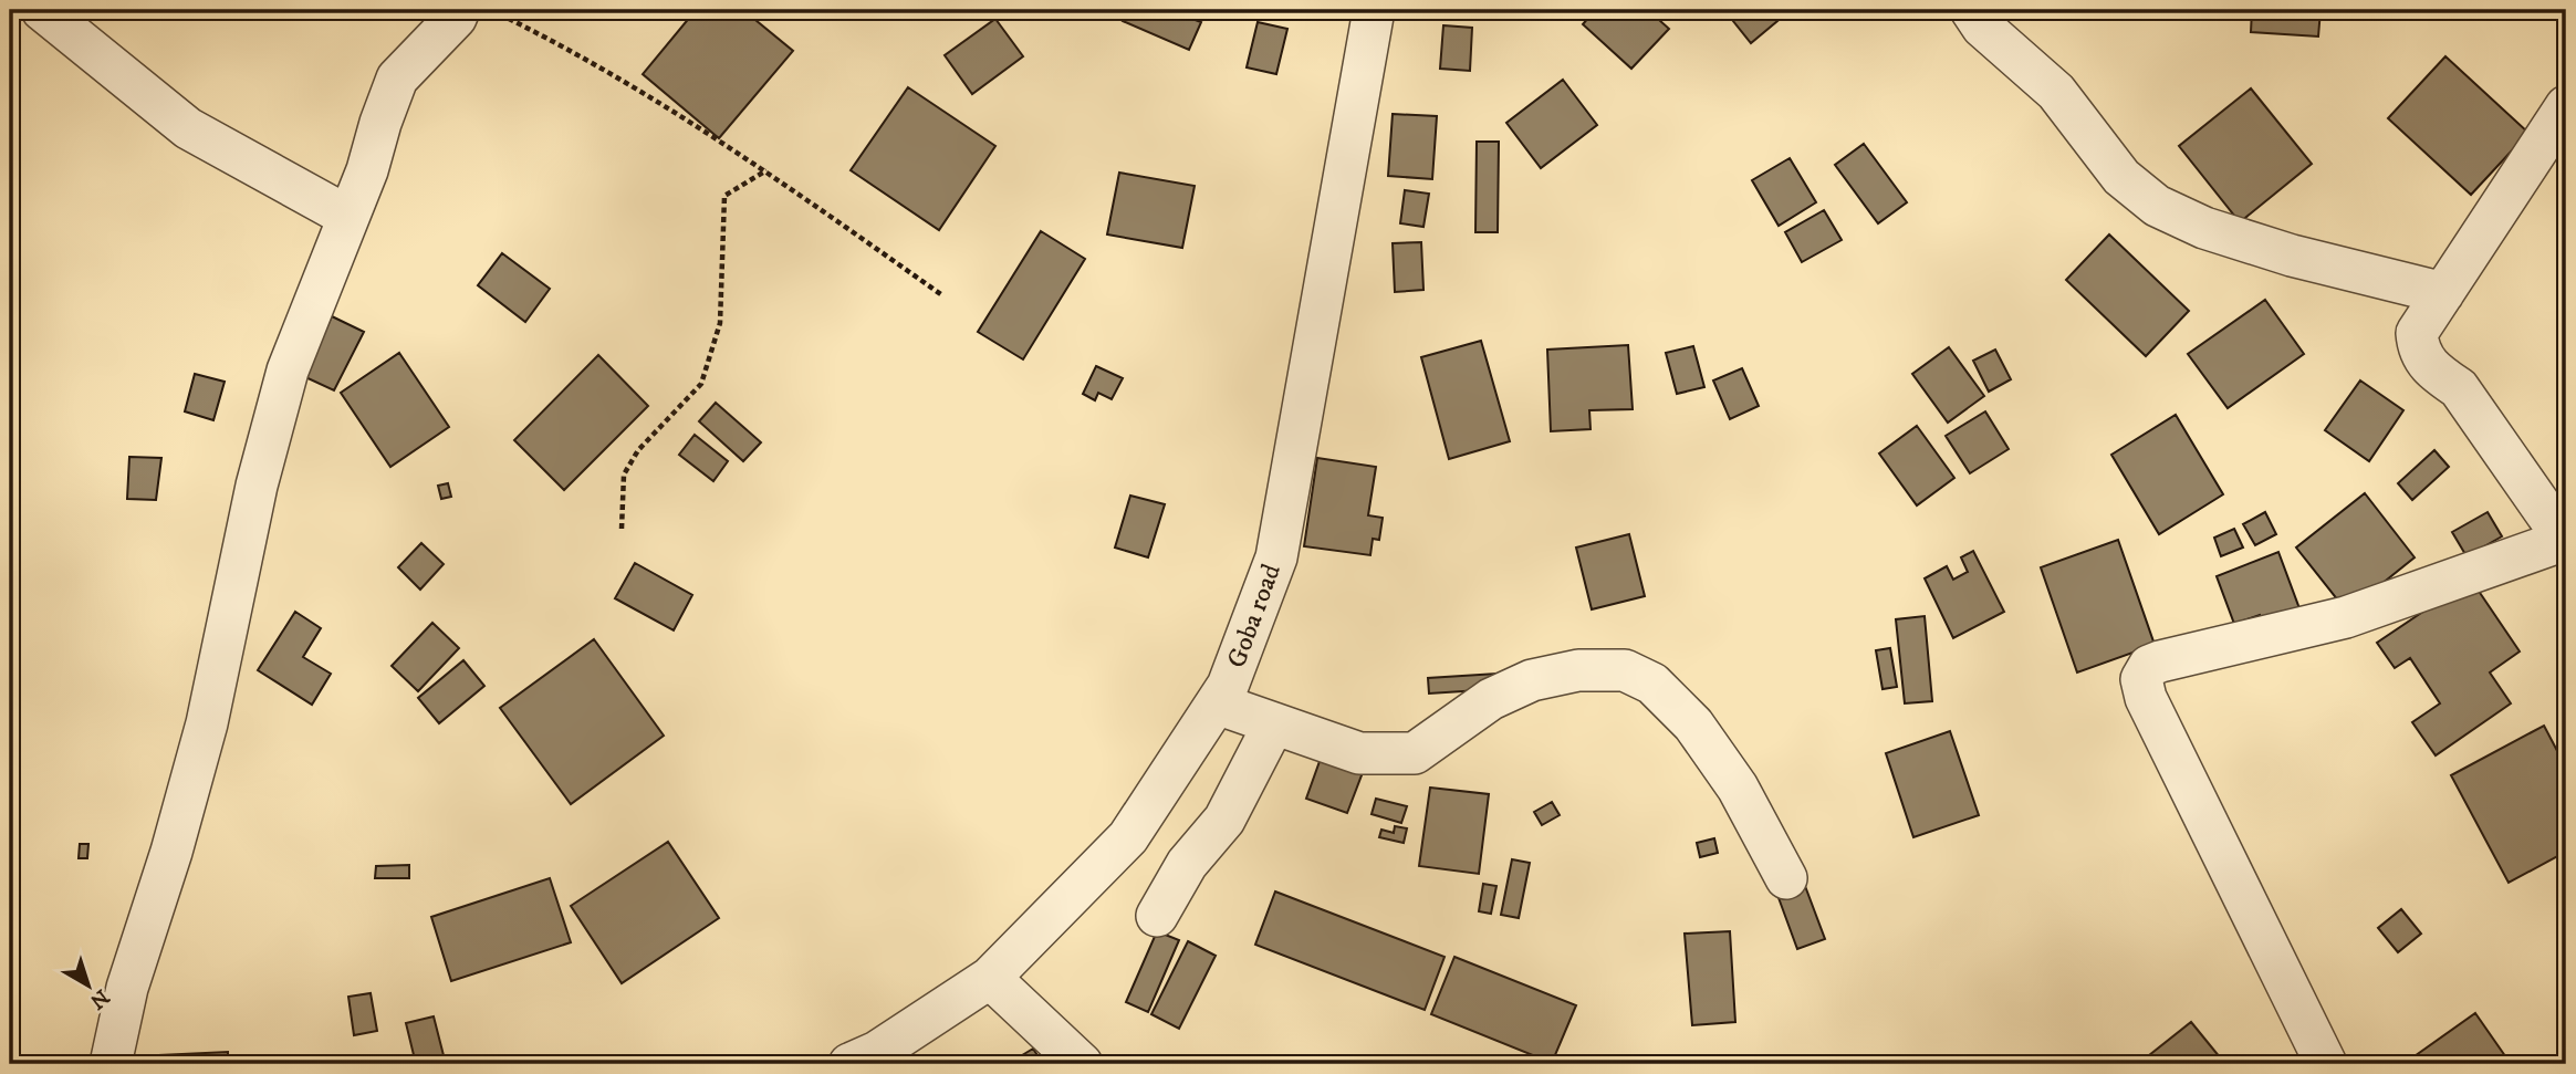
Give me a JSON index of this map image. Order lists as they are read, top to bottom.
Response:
{
  "streets": {
    "street": ["Goba road"]
  },
  "north": "bottom right"
}
